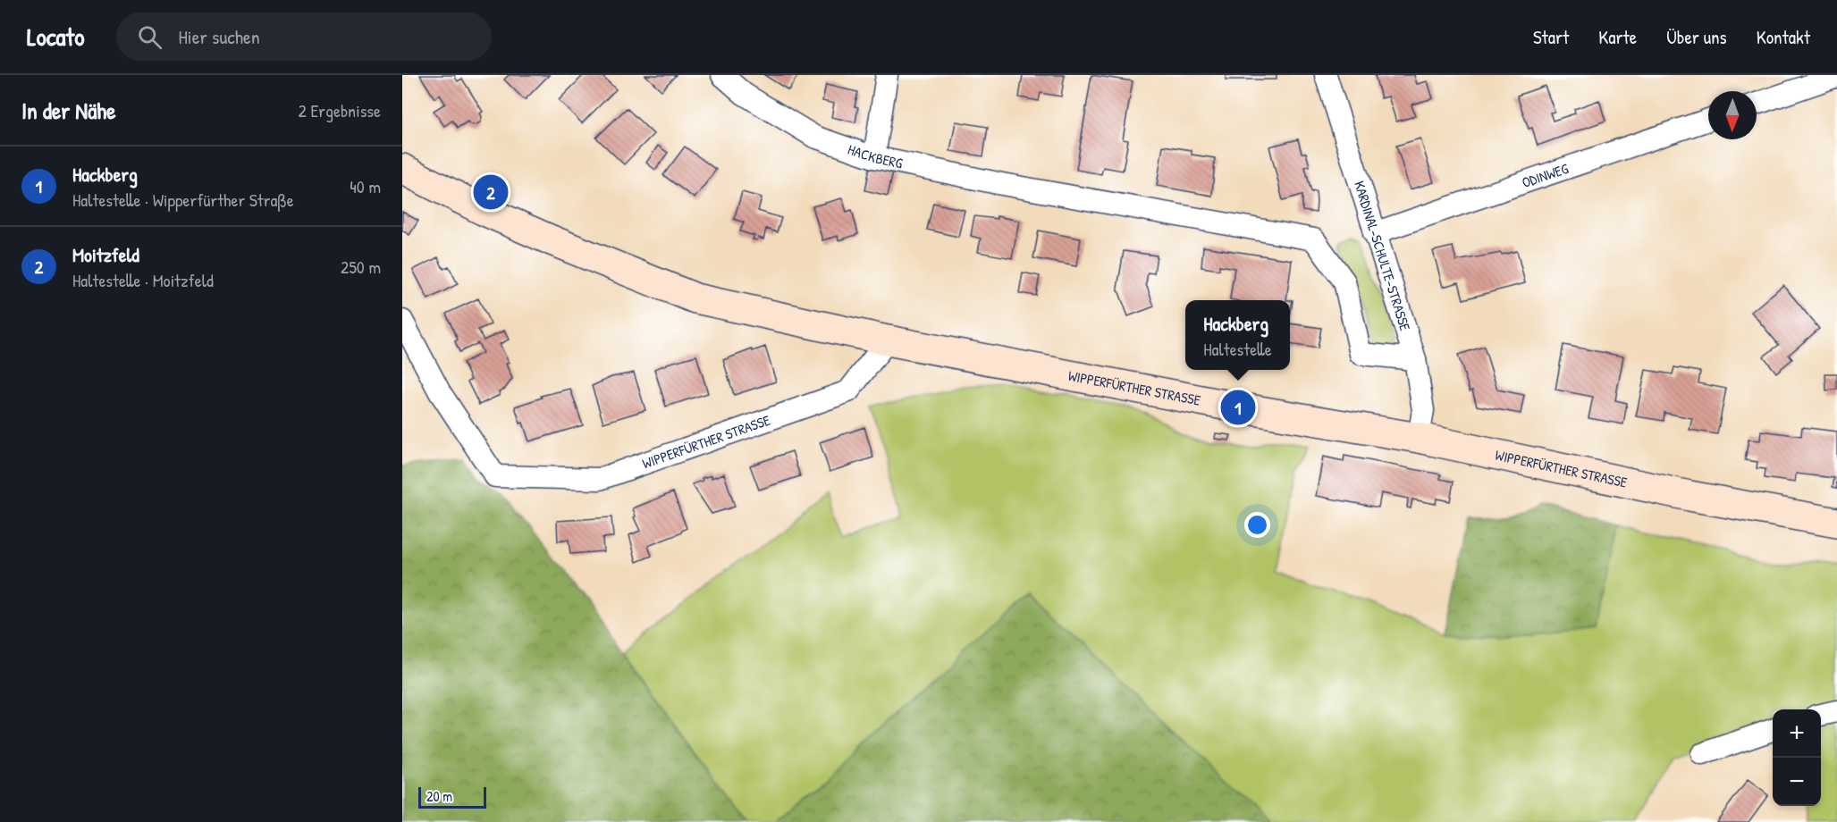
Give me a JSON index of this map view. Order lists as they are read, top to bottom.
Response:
{
  "streets": {
    "main road": ["WIPPERFÜRTHER STRASSE"],
    "street": ["HACKBERG", "ODINWEG", "KARDINAL-SCHULTE-STRASSE"]
  },
  "crossings": [
    ["HACKBERG", "KARDINAL-SCHULTE-STRASSE"],
    ["ODINWEG", "KARDINAL-SCHULTE-STRASSE"],
    ["KARDINAL-SCHULTE-STRASSE", "WIPPERFÜRTHER STRASSE"]
  ],
  "scale_bar": "20 m",
  "north": "bottom",
  "page": {
    "header": "Locato",
    "search": "Hier suchen",
    "nav": [
      "Start",
      "Karte",
      "Über uns",
      "Kontakt"
    ],
    "heading": ["In der Nähe", "2 Ergebnisse"],
    "list": [
      {
        "mark": "1",
        "name": "Hackberg",
        "note": "Haltestelle · Wipperfürther Straße",
        "value": "40 m"
      },
      {
        "mark": "2",
        "name": "Moitzfeld",
        "note": "Haltestelle · Moitzfeld",
        "value": "250 m"
      }
    ],
    "pins": ["2", "1"],
    "popup": ["Hackberg", "Haltestelle"],
    "map_buttons": ["+", "−"],
    "scale": "20 m"
  }
}
